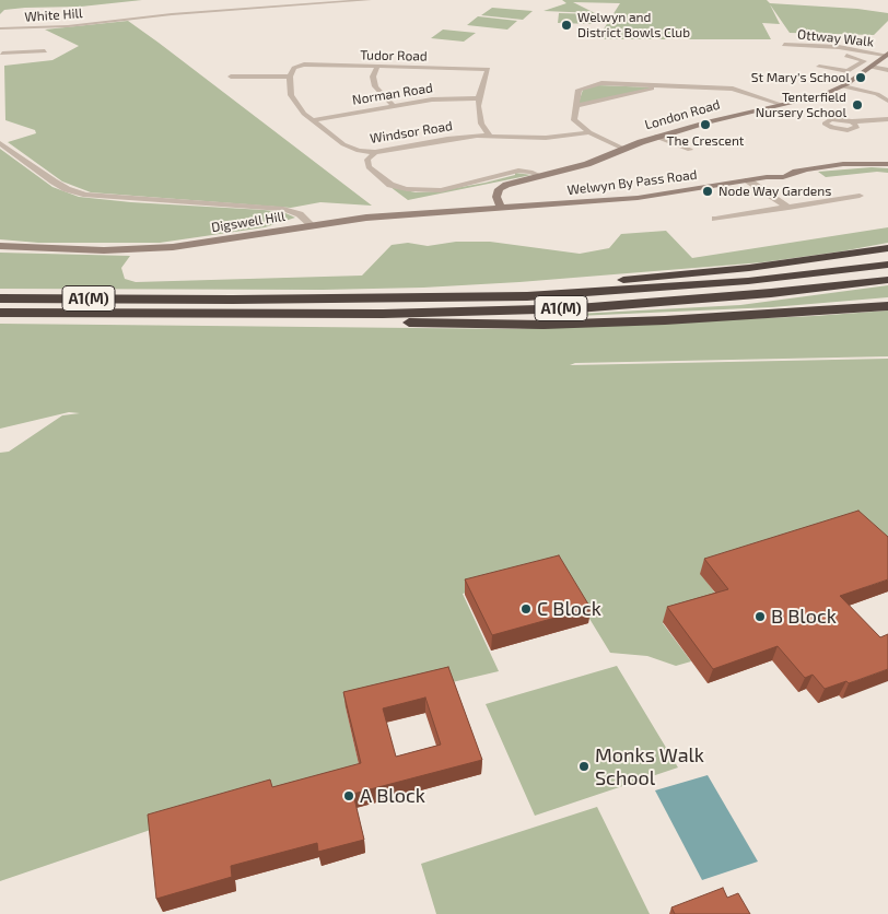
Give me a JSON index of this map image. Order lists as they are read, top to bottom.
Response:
{
  "streets": {
    "highway": ["A1(M)"],
    "main road": ["London Road", "Welwyn By Pass Road", "Digswell Hill"],
    "street": [
      "White Hill",
      "Ottway Walk",
      "Tudor Road",
      "Norman Road",
      "Windsor Road"
    ]
  },
  "crossings": [
    ["Ottway Walk", "London Road"],
    ["Tudor Road", "Norman Road"],
    ["Tudor Road", "Windsor Road"],
    ["Norman Road", "Windsor Road"],
    ["London Road", "Digswell Hill"],
    ["Welwyn By Pass Road", "Digswell Hill"]
  ],
  "places": [
    "Welwyn and District Bowls Club",
    "St Mary's School",
    "Tenterfield Nursery School",
    "The Crescent",
    "Node Way Gardens",
    "C Block",
    "B Block",
    "Monks Walk School",
    "A Block"
  ]
}
